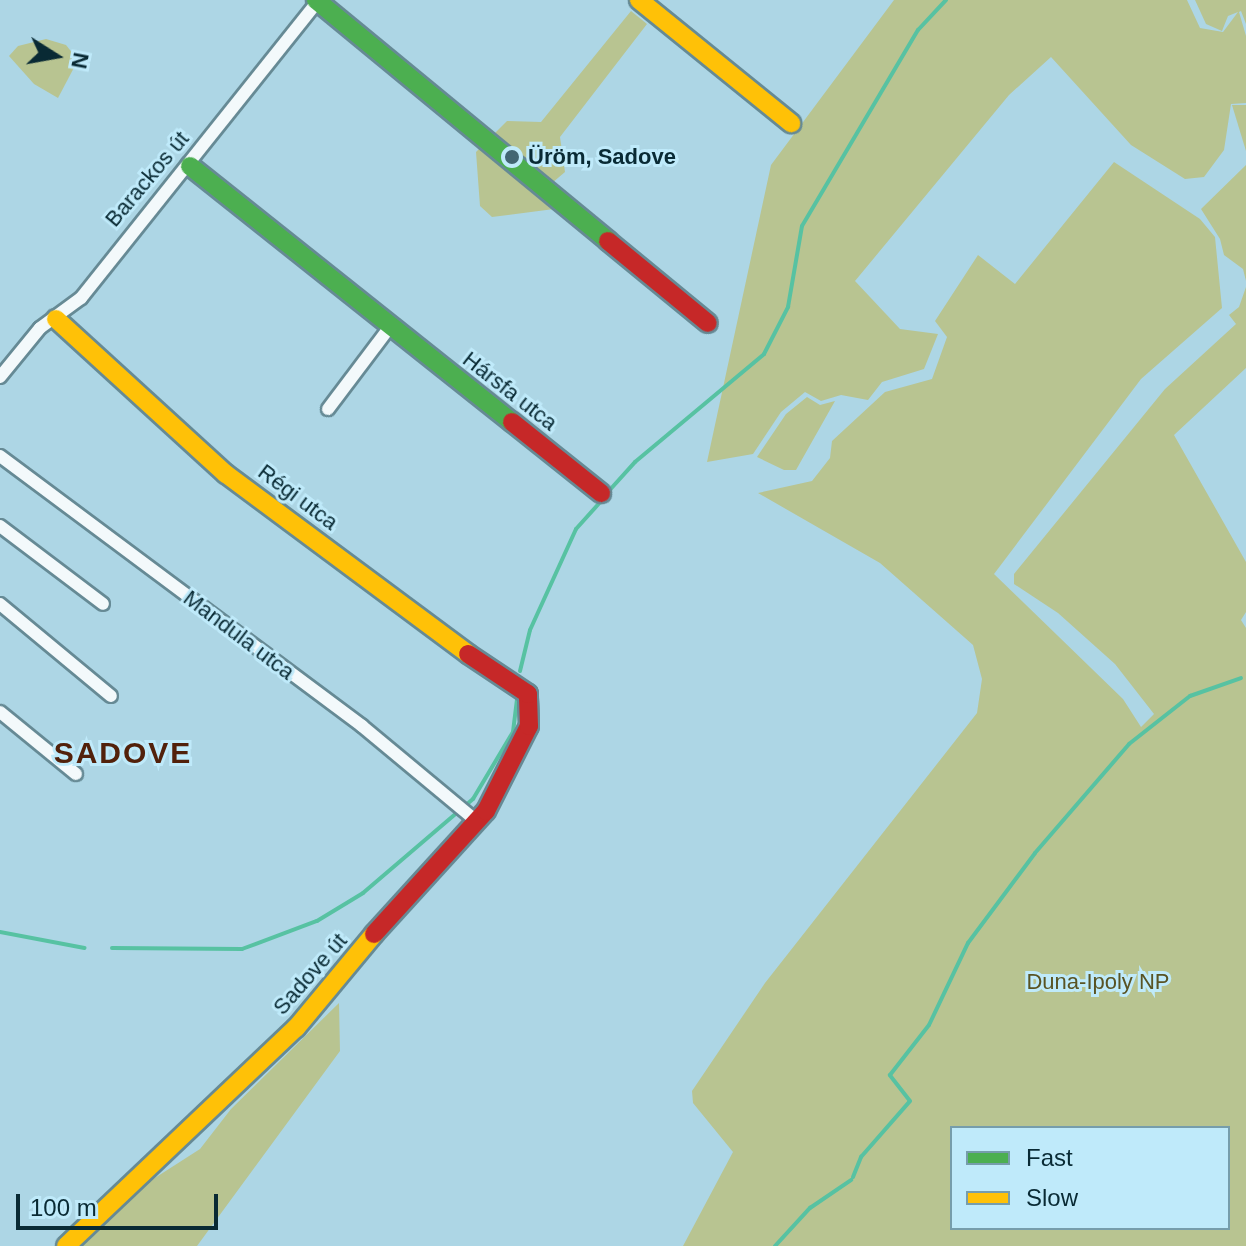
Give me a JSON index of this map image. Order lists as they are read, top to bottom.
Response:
{
  "streets": {
    "street": [
      "Barackos út",
      "Hársfa utca",
      "Régi utca",
      "Mandula utca",
      "Sadove út"
    ]
  },
  "crossings": [
    ["Barackos út", "Hársfa utca"],
    ["Barackos út", "Régi utca"],
    ["Régi utca", "Sadove út"],
    ["Mandula utca", "Sadove út"]
  ],
  "districts": ["SADOVE"],
  "parks": ["Duna-Ipoly NP"],
  "places": ["Üröm, Sadove"],
  "legend": ["Fast", "Slow"],
  "scale_bar": "100 m",
  "north": "right"
}
